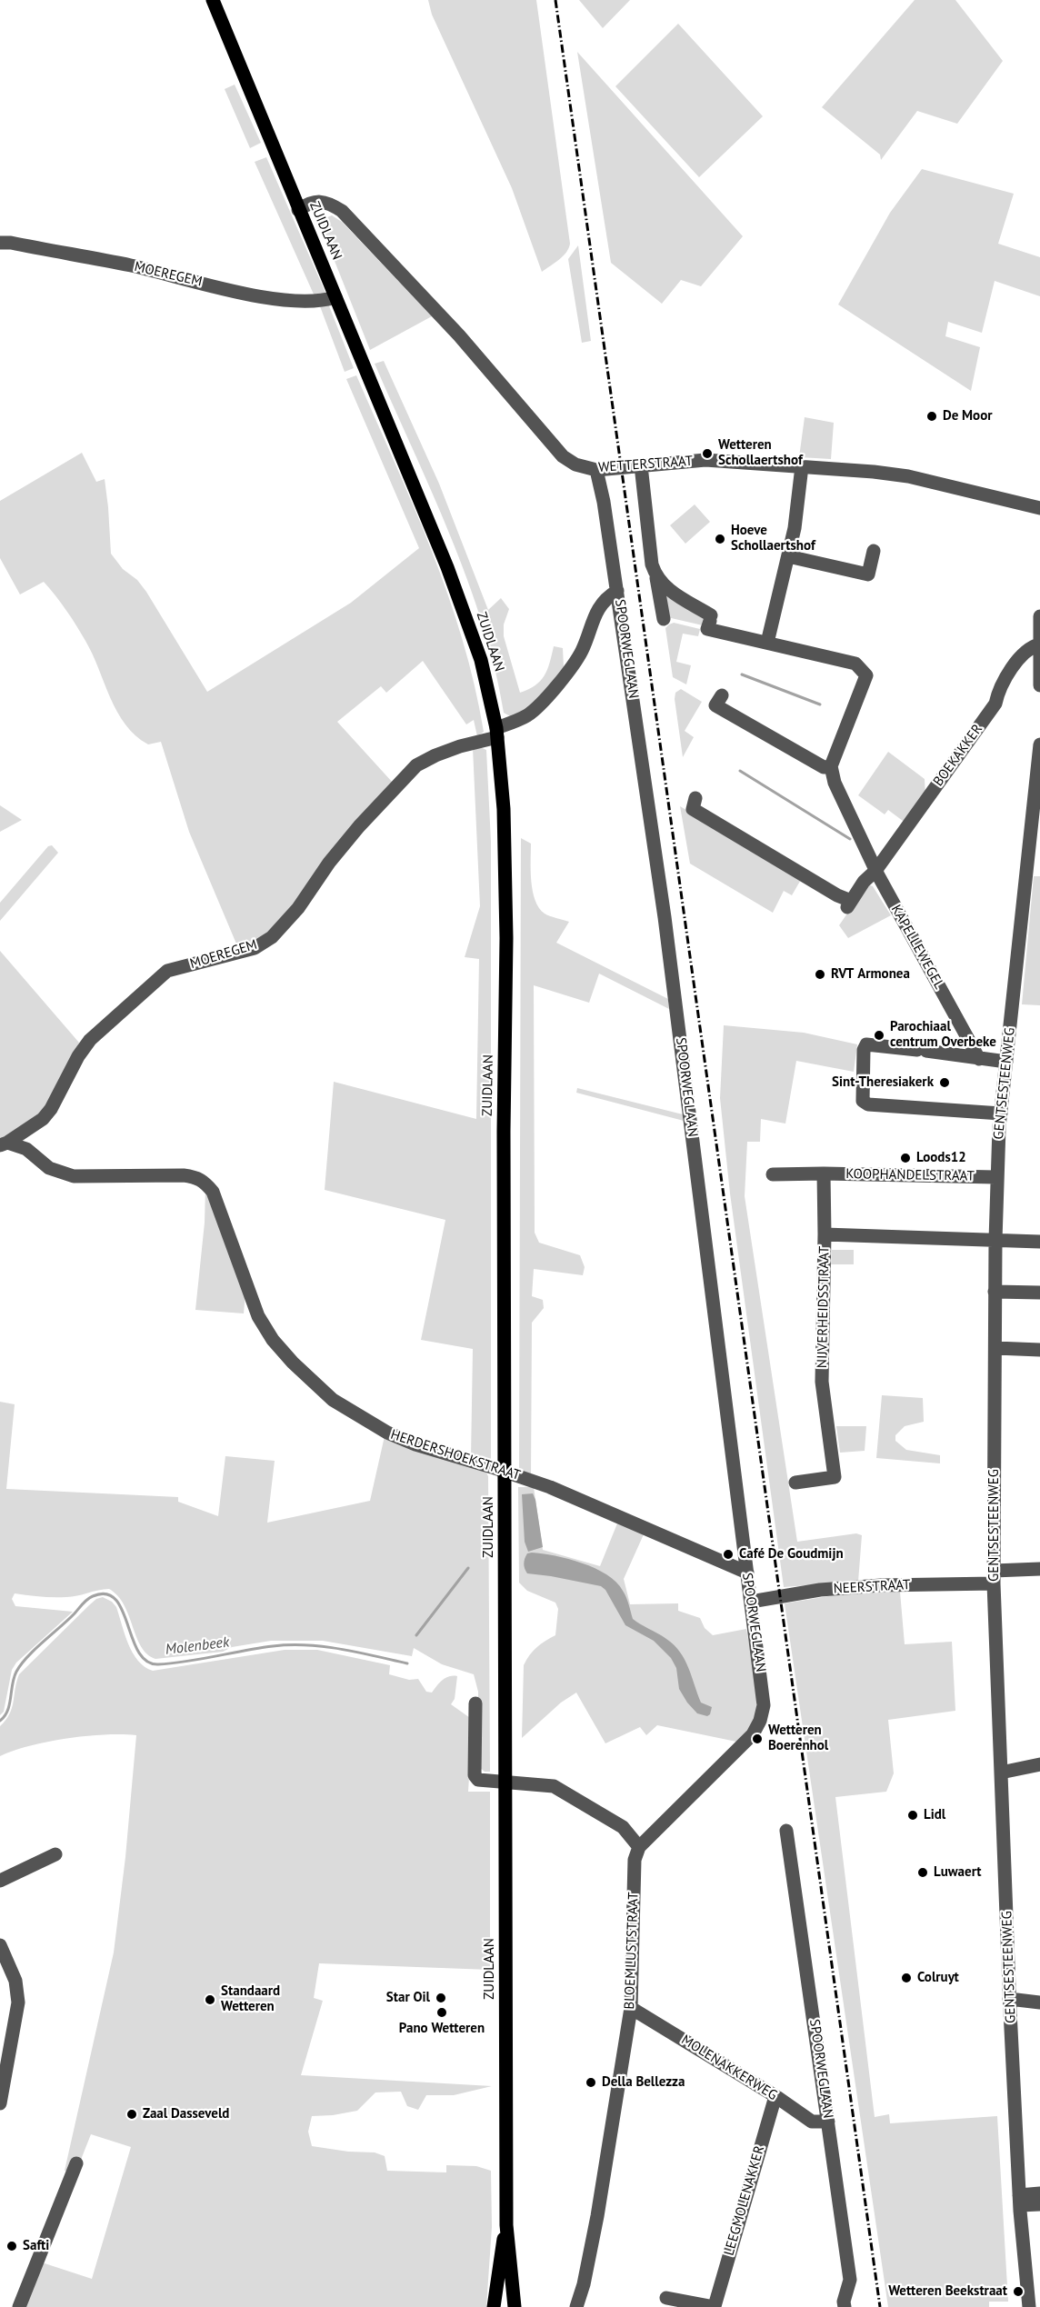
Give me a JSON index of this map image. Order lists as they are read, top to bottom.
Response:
{
  "streets": {
    "main road": ["ZUIDLAAN"],
    "street": [
      "MOEREGEM",
      "WETTERSTRAAT",
      "SPOORWEGLAAN",
      "BOEKAKKER",
      "KAPELLEWEGEL",
      "GENTSESTEENWEG",
      "KOOPHANDELSTRAAT",
      "NIJVERHEIDSSTRAAT",
      "HERDERSHOEKSTRAAT",
      "NEERSTRAAT",
      "BLOEMLUSTSTRAAT",
      "MOLENAKKERWEG",
      "LEEGMOLENAKKER"
    ]
  },
  "crossings": [
    ["ZUIDLAAN", "MOEREGEM"],
    ["ZUIDLAAN", "WETTERSTRAAT"],
    ["ZUIDLAAN", "HERDERSHOEKSTRAAT"],
    ["MOEREGEM", "SPOORWEGLAAN"],
    ["MOEREGEM", "HERDERSHOEKSTRAAT"],
    ["WETTERSTRAAT", "SPOORWEGLAAN"],
    ["SPOORWEGLAAN", "HERDERSHOEKSTRAAT"],
    ["SPOORWEGLAAN", "NEERSTRAAT"],
    ["SPOORWEGLAAN", "BLOEMLUSTSTRAAT"],
    ["SPOORWEGLAAN", "MOLENAKKERWEG"],
    ["BOEKAKKER", "KAPELLEWEGEL"],
    ["GENTSESTEENWEG", "KOOPHANDELSTRAAT"],
    ["GENTSESTEENWEG", "NIJVERHEIDSSTRAAT"],
    ["GENTSESTEENWEG", "NEERSTRAAT"],
    ["BLOEMLUSTSTRAAT", "MOLENAKKERWEG"],
    ["MOLENAKKERWEG", "LEEGMOLENAKKER"]
  ],
  "water": ["Molenbeek"],
  "places": [
    "De Moor",
    "Wetteren Schollaertshof",
    "Hoeve Schollaertshof",
    "RVT Armonea",
    "Parochiaal centrum Overbeke",
    "Sint-Theresiakerk",
    "Loods12",
    "Café De Goudmijn",
    "Wetteren Boerenhol",
    "Lidl",
    "Luwaert",
    "Colruyt",
    "Star Oil",
    "Standaard Wetteren",
    "Pano Wetteren",
    "Della Bellezza",
    "Zaal Dasseveld",
    "Safti",
    "Wetteren Beekstraat"
  ]
}
